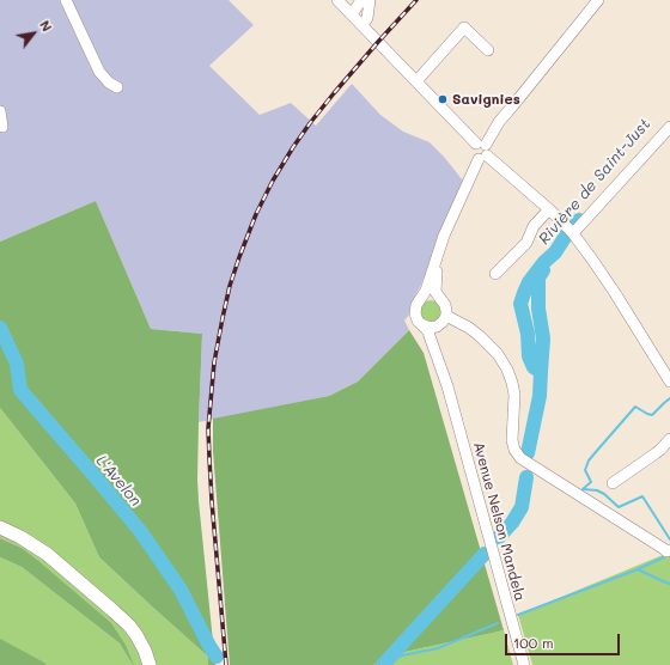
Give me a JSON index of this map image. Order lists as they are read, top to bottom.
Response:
{
  "streets": {
    "street": ["Avenue Nelson Mandela"]
  },
  "water": ["Rivière de Saint-Just", "L'Avelon"],
  "places": ["Savignies"],
  "scale_bar": "100 m",
  "north": "top right"
}
